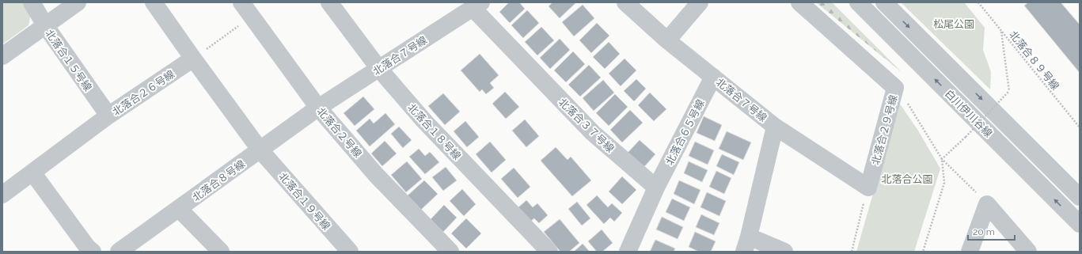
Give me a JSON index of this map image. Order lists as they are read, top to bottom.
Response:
{
  "streets": {
    "street": [
      "北落合７号線",
      "北落合１５号線",
      "北落合２６号線",
      "白川伊川谷線",
      "北落合３７号線",
      "北落合２９号線",
      "北落合１８号線",
      "北落合２号線",
      "北落合６５号線",
      "北落合８号線",
      "北落合１９号線"
    ],
    "path": ["北落合８９号線"]
  },
  "crossings": [
    ["北落合７号線", "北落合３７号線"],
    ["北落合７号線", "北落合１８号線"],
    ["北落合７号線", "北落合２号線"],
    ["北落合７号線", "北落合６５号線"],
    ["北落合７号線", "北落合８号線"],
    ["北落合１５号線", "北落合２６号線"],
    ["北落合３７号線", "北落合６５号線"],
    ["北落合２号線", "北落合８号線"],
    ["北落合８号線", "北落合１９号線"]
  ],
  "parks": ["松尾公園", "北落合公園"],
  "scale_bar": "20 m"
}
